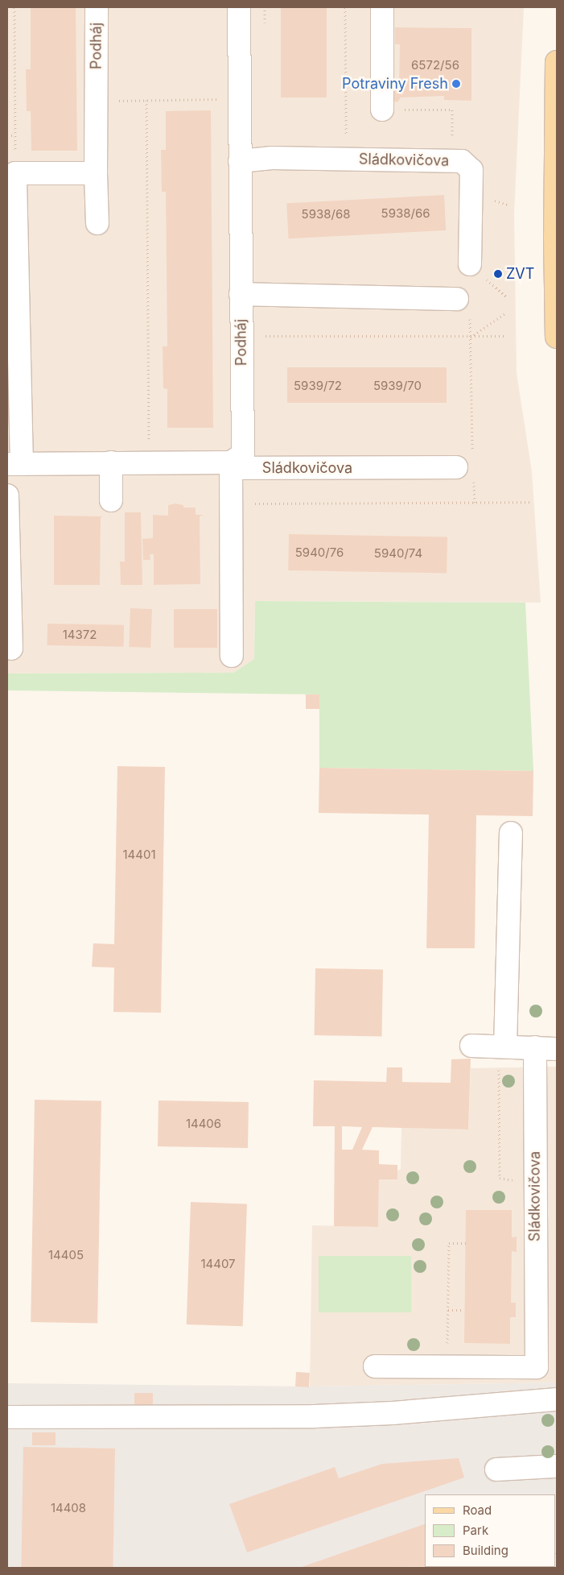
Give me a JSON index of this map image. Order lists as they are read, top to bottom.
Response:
{
  "streets": {
    "street": ["Podháj", "Sládkovičova"]
  },
  "crossings": [
    ["Podháj", "Sládkovičova"]
  ],
  "places": ["Potraviny Fresh", "ZVT"],
  "house_numbers": [
    "6572/56",
    "5938/66",
    "5938/68",
    "5939/72",
    "5939/70",
    "5940/76",
    "5940/74",
    "14372",
    "14401",
    "14406",
    "14405",
    "14407",
    "14408"
  ],
  "legend": ["Road", "Park", "Building"]
}
